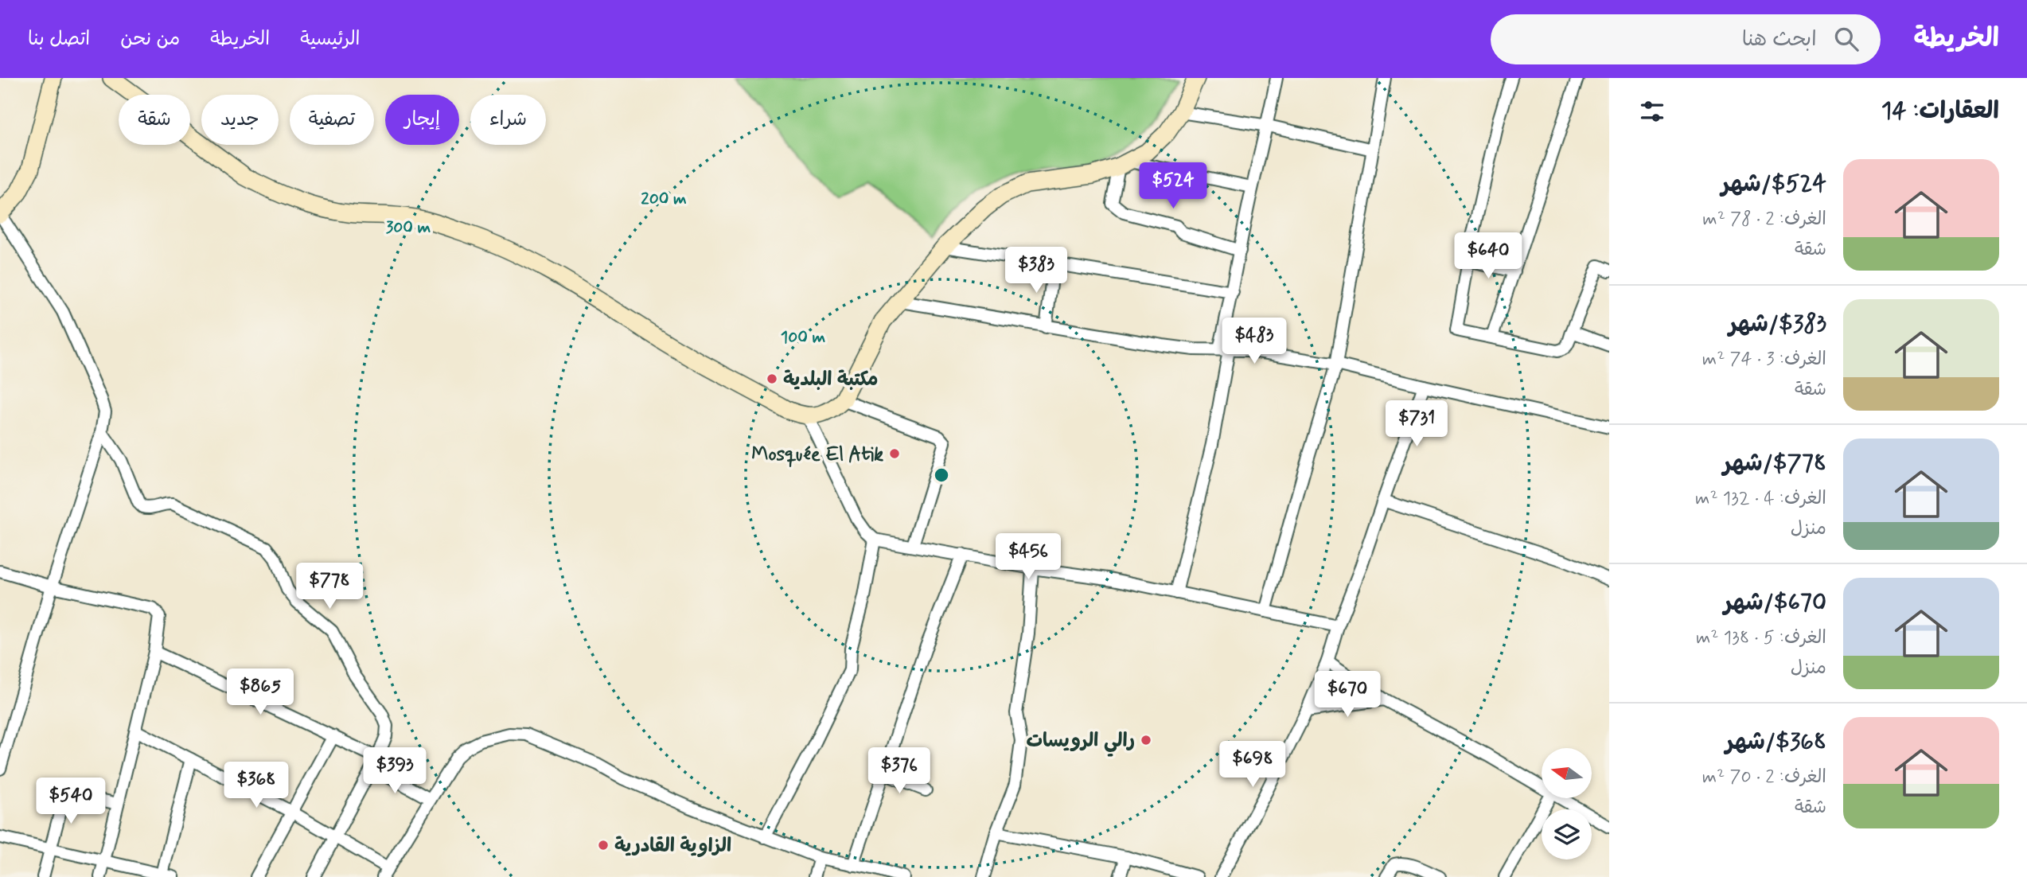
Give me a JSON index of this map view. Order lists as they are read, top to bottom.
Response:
{
  "places": [
    "مكتبة البلدية",
    "Mosquée El Atik",
    "رالي الرويسات",
    "الزاوية القادرية"
  ],
  "north": "left",
  "page": {
    "header": "الخريطة",
    "search": "ابحث هنا",
    "nav": [
      "الرئيسية",
      "الخريطة",
      "من نحن",
      "اتصل بنا"
    ],
    "heading": "العقارات: 14",
    "chip": [
      "شراء",
      "إيجار",
      "تصفية",
      "جديد",
      "شقة"
    ],
    "list": [
      {
        "name": "$524/شهر",
        "note": "الغرف: 2 · 78 m² · شقة"
      },
      {
        "name": "$383/شهر",
        "note": "الغرف: 3 · 74 m² · شقة"
      },
      {
        "name": "$778/شهر",
        "note": "الغرف: 4 · 132 m² · منزل"
      },
      {
        "name": "$670/شهر",
        "note": "الغرف: 5 · 138 m² · منزل"
      },
      {
        "name": "$368/شهر",
        "note": "الغرف: 2 · 70 m² · شقة"
      }
    ],
    "price": [
      "$524",
      "$640",
      "$383",
      "$483",
      "$731",
      "$456",
      "$778",
      "$865",
      "$670",
      "$698",
      "$393",
      "$376",
      "$368",
      "$540"
    ]
  },
  "rings": ["200 m", "300 m", "100 m"]
}
